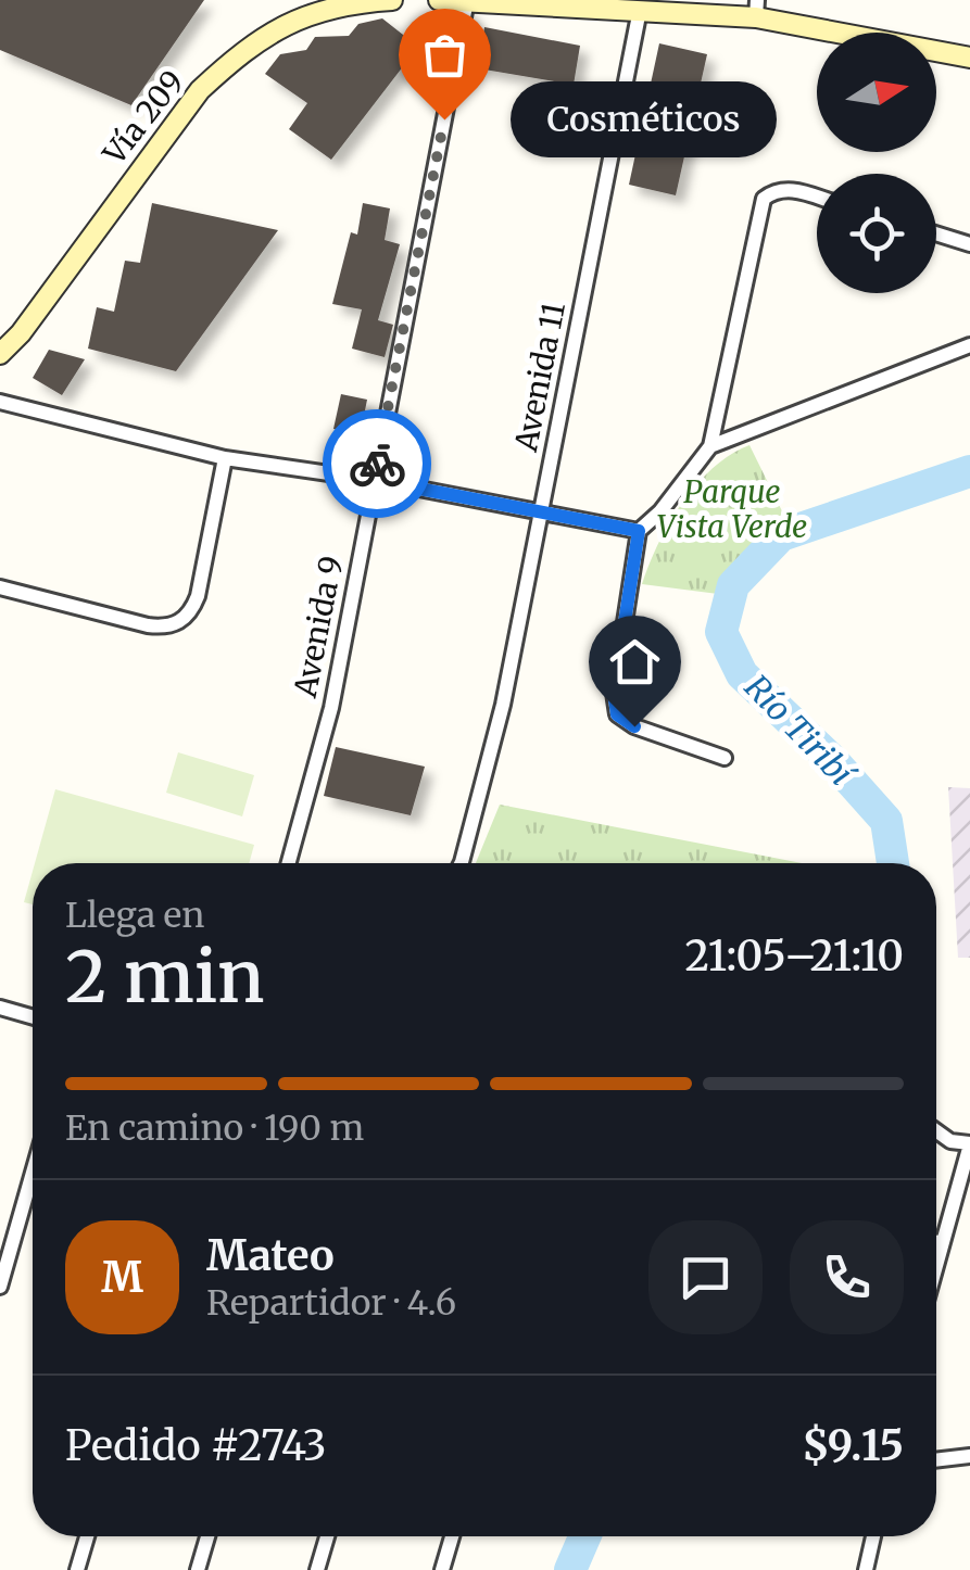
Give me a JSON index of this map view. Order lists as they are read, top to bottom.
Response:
{
  "streets": {
    "main road": ["Vía 209"],
    "street": ["Avenida 11", "Avenida 9"]
  },
  "water": ["Río Tiribí"],
  "parks": ["Parque Vista Verde"],
  "places": ["Cosméticos"],
  "north": "right",
  "page": {
    "bubble": "Cosméticos",
    "heading": ["2 min", "Llega en", "21:05–21:10"],
    "panel": [
      "Mateo",
      "Repartidor · 4.6",
      "Pedido #2743",
      "$9.15"
    ],
    "bar": "En camino · 190 m",
    "round": "M"
  }
}
